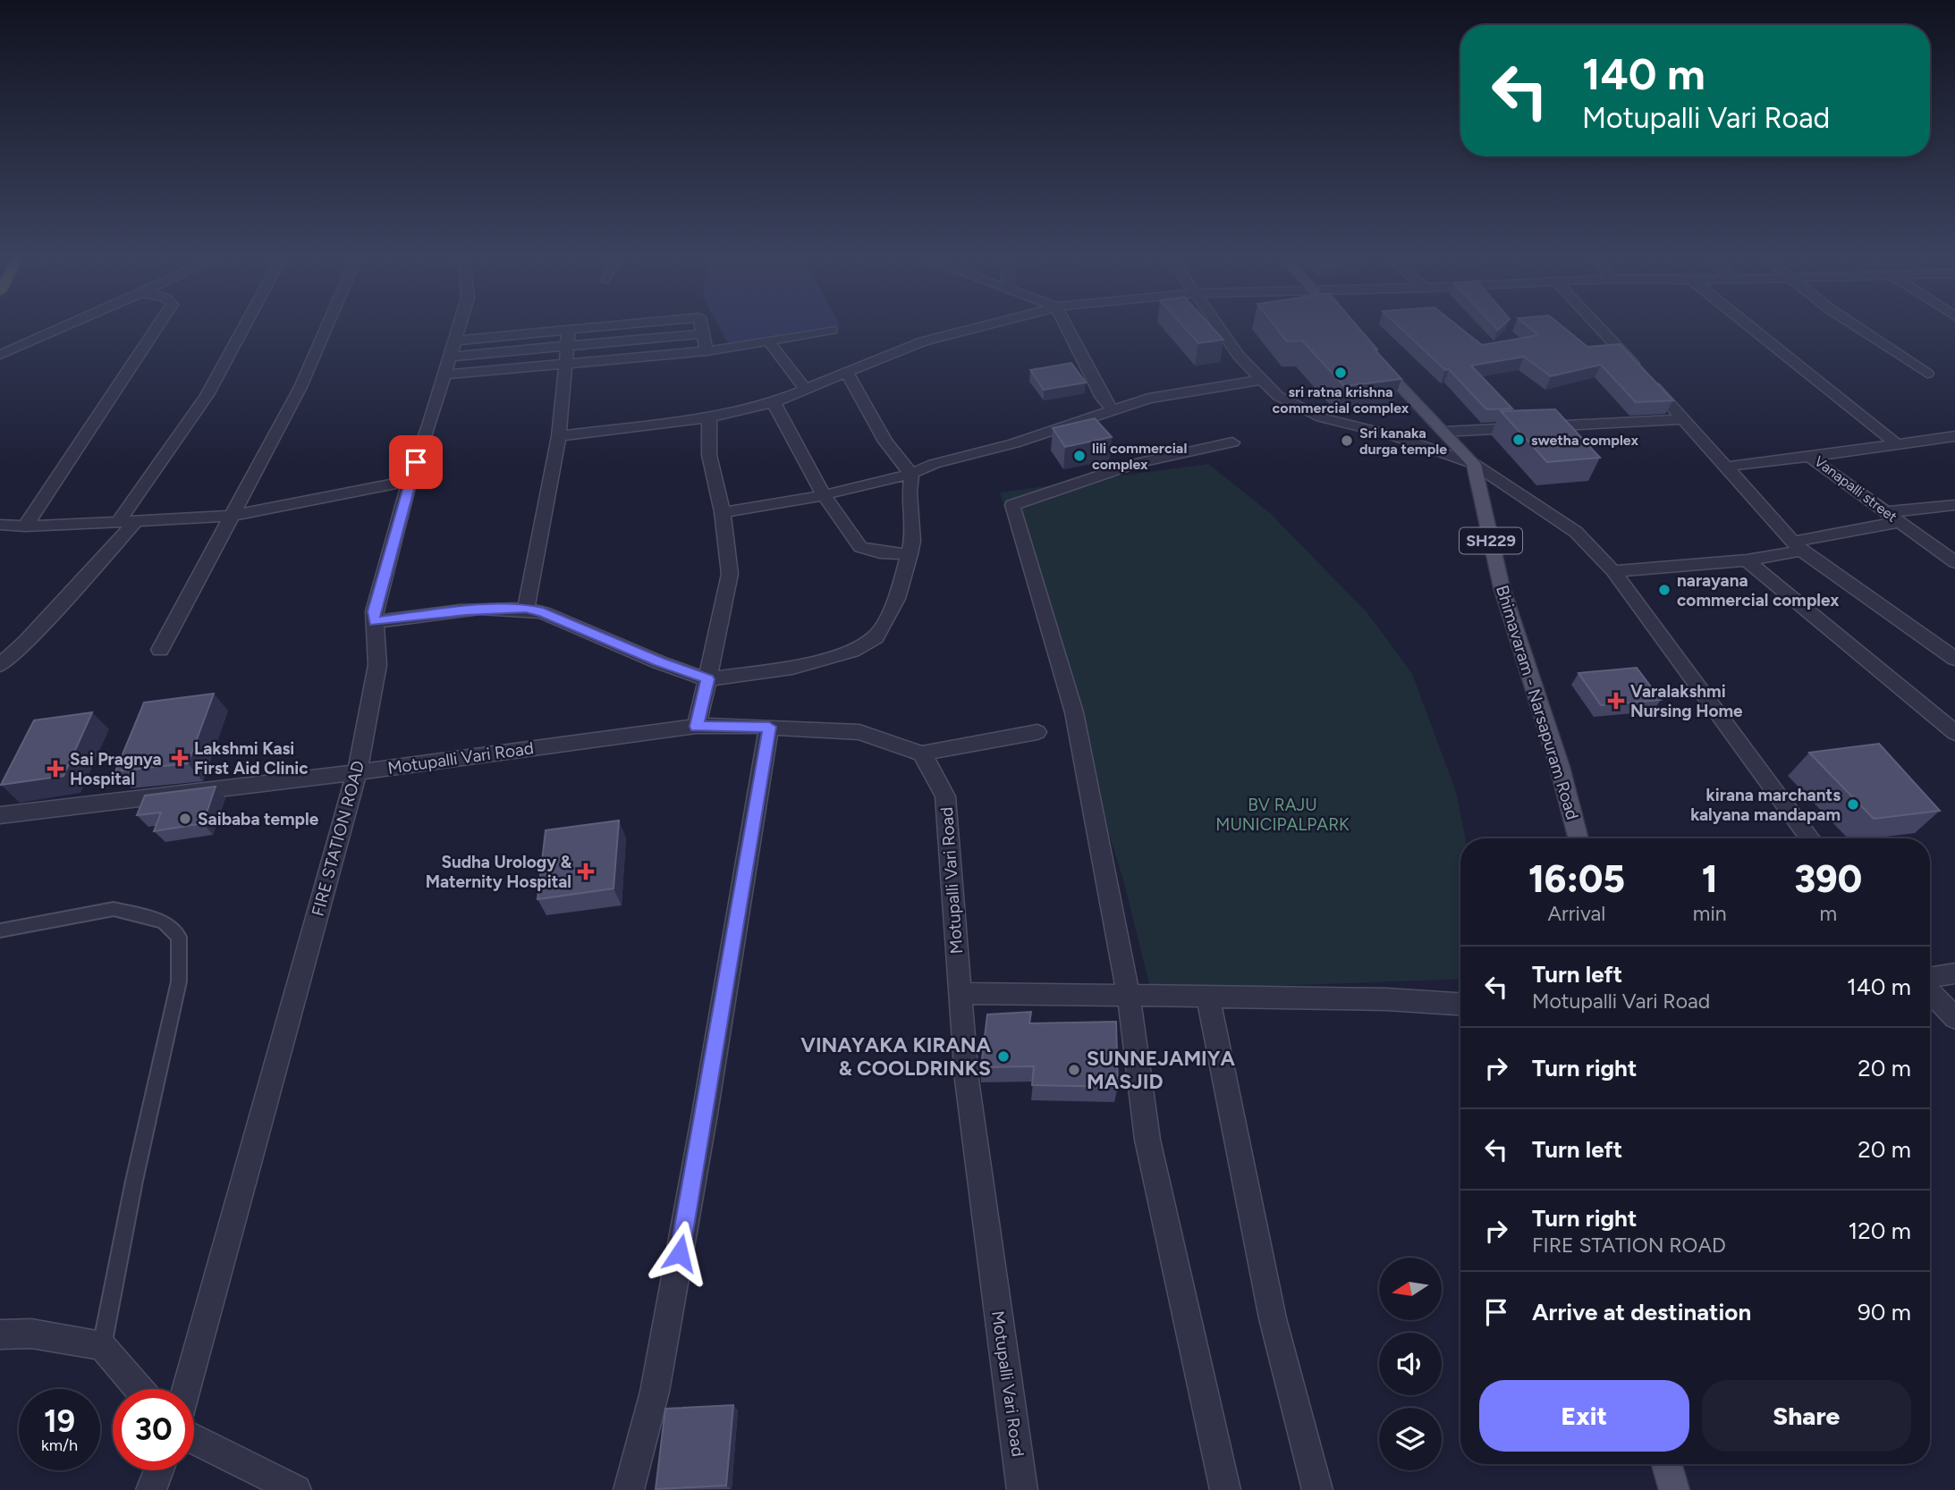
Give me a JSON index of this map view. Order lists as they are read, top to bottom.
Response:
{
  "streets": {
    "main road": ["SH229", "Bhimavaram - Narsapuram Road"],
    "street": ["Vanapalli street", "Motupalli Vari Road", "FIRE STATION ROAD"]
  },
  "crossings": [
    ["Motupalli Vari Road", "FIRE STATION ROAD"]
  ],
  "parks": ["BV RAJU MUNICIPALPARK"],
  "places": {
    "other": [
      "sri ratna krishna commercial complex",
      "swetha complex",
      "Sri kanaka durga temple",
      "lili commercial complex",
      "narayana commercial complex",
      "kirana marchants kalyana mandapam",
      "Saibaba temple",
      "VINAYAKA KIRANA & COOLDRINKS",
      "SUNNEJAMIYA MASJID"
    ],
    "health": [
      "Varalakshmi Nursing Home",
      "Lakshmi Kasi First Aid Clinic",
      "Sai Pragnya Hospital",
      "Sudha Urology & Maternity Hospital"
    ]
  },
  "north": "left",
  "page": {
    "turn": ["140 m", "Motupalli Vari Road"],
    "eta": [
      "16:05",
      "Arrival",
      "1",
      "min",
      "390",
      "m"
    ],
    "list": [
      {
        "name": "Turn left",
        "note": "Motupalli Vari Road",
        "value": "140 m"
      },
      {
        "name": "Turn right",
        "value": "20 m"
      },
      {
        "name": "Turn left",
        "value": "20 m"
      },
      {
        "name": "Turn right",
        "note": "FIRE STATION ROAD",
        "value": "120 m"
      },
      {
        "name": "Arrive at destination",
        "value": "90 m"
      }
    ],
    "buttons": ["Exit", "Share"],
    "speed": "19 km/h",
    "limit": "30"
  }
}
